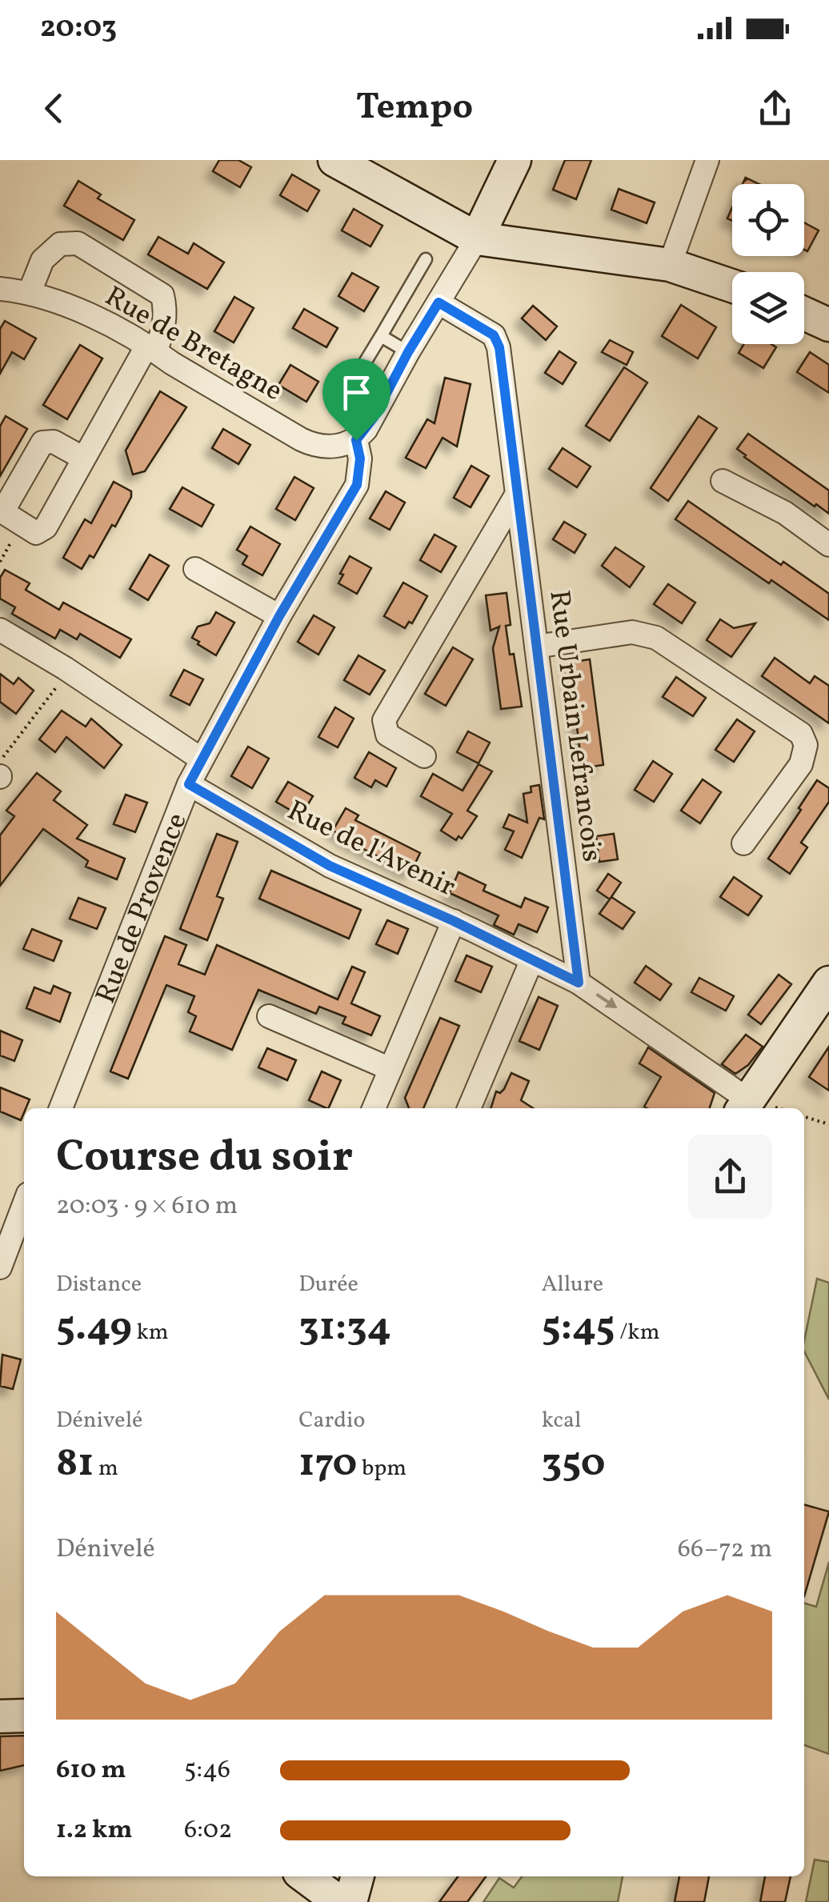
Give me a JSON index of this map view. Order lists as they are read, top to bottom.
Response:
{
  "streets": {
    "street": [
      "Rue de Bretagne",
      "Rue Urbain Lefrancois",
      "Rue de l'Avenir",
      "Rue de Provence"
    ]
  },
  "crossings": [
    ["Rue de Bretagne", "Rue de Provence"],
    ["Rue Urbain Lefrancois", "Rue de l'Avenir"],
    ["Rue de l'Avenir", "Rue de Provence"]
  ],
  "page": {
    "status": "20:03",
    "header": "Tempo",
    "heading": ["Course du soir", "20:03 · 9 × 610 m"],
    "stats": [
      ["Distance", "5.49 km"],
      ["Durée", "31:34"],
      ["Allure", "5:45 /km"],
      ["Dénivelé", "81 m"],
      ["Cardio", "170 bpm"],
      ["kcal", "350"]
    ],
    "chart": ["Dénivelé", "66–72 m"],
    "list": [
      {
        "name": "610 m",
        "note": "5:46"
      },
      {
        "name": "1.2 km",
        "note": "6:02"
      }
    ]
  }
}
